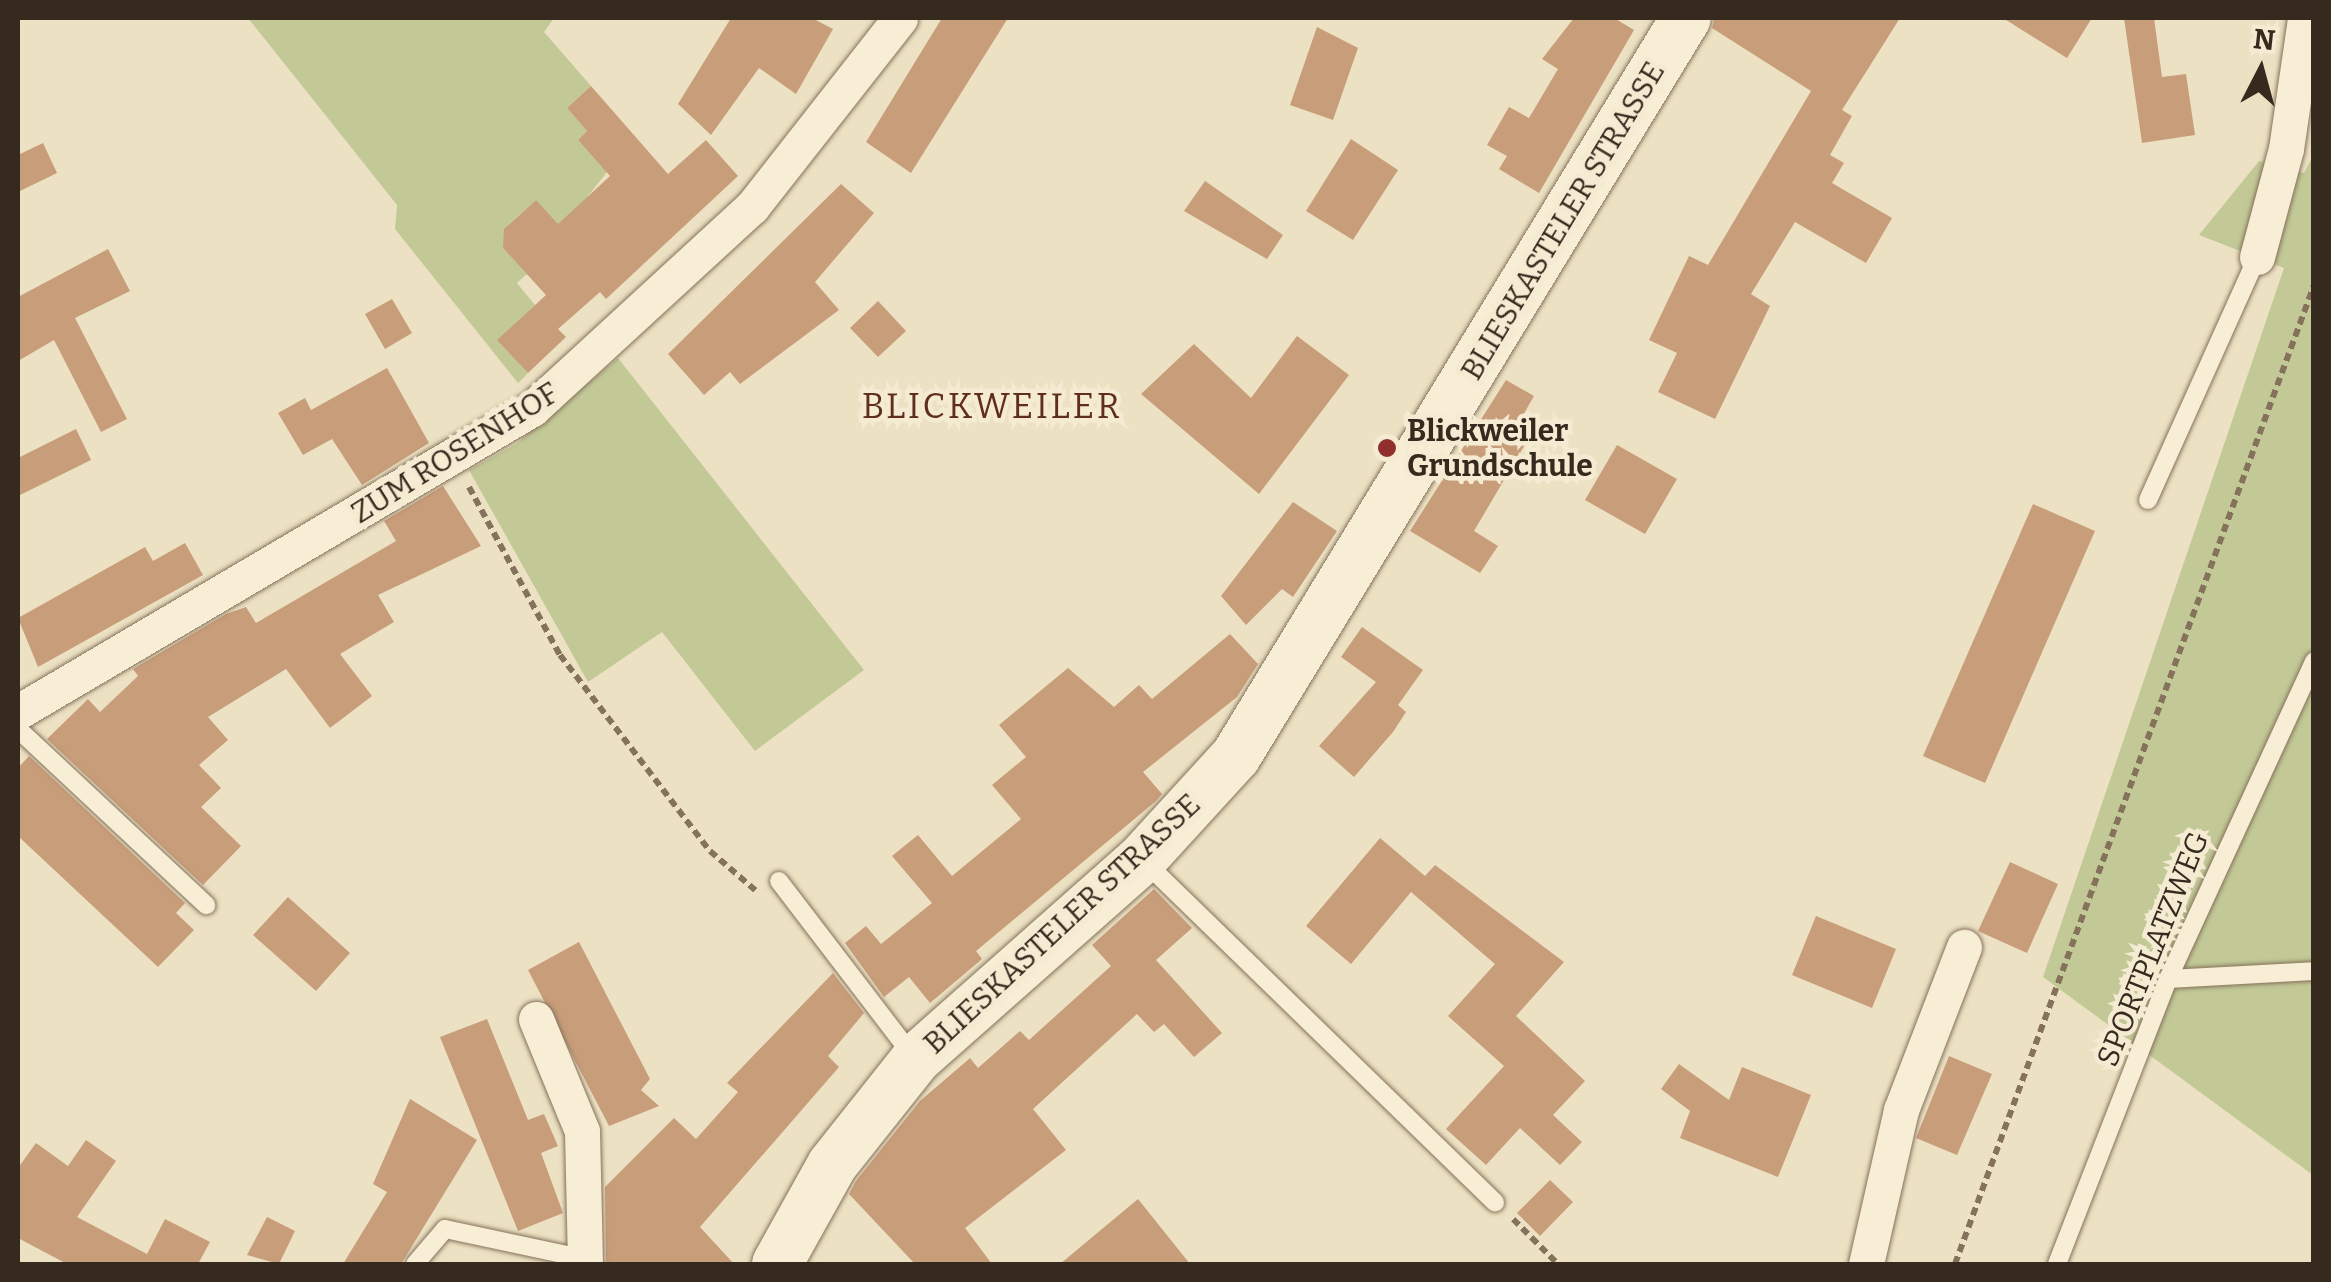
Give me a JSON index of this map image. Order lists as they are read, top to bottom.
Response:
{
  "streets": {
    "street": ["BLIESKASTELER STRASSE", "ZUM ROSENHOF"],
    "lane": ["SPORTPLATZWEG"]
  },
  "districts": ["BLICKWEILER"],
  "places": ["Blickweiler Grundschule"],
  "north": "top"
}
